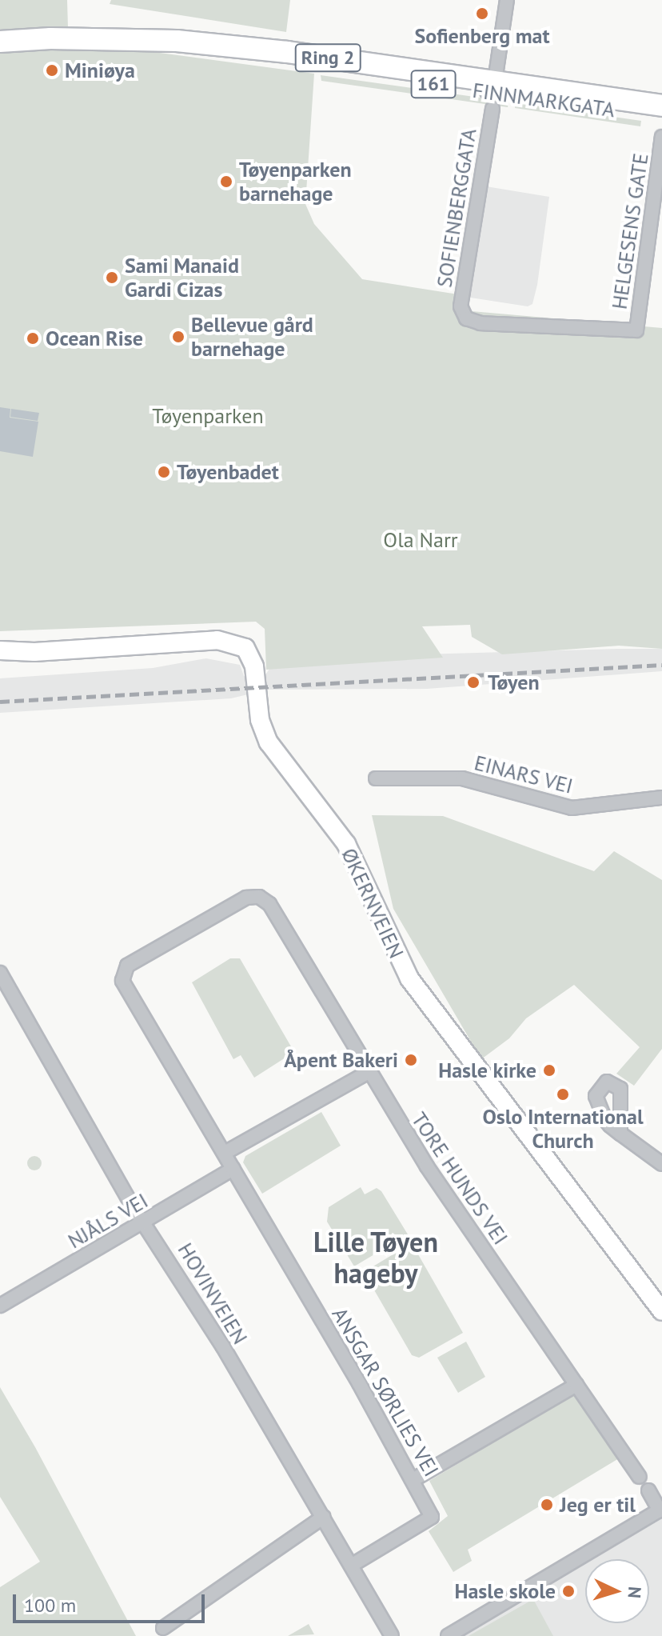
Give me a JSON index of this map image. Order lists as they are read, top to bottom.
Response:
{
  "streets": {
    "main road": [
      "Ring 2",
      "161",
      "FINNMARKGATA",
      "ØKERNVEIEN"
    ],
    "street": [
      "SOFIENBERGGATA",
      "HELGESENS GATE",
      "EINARS VEI",
      "TORE HUNDS VEI",
      "NJÅLS VEI",
      "HOVINVEIEN",
      "ANSGAR SØRLIES VEI"
    ]
  },
  "crossings": [
    ["FINNMARKGATA", "SOFIENBERGGATA"],
    ["SOFIENBERGGATA", "HELGESENS GATE"],
    ["TORE HUNDS VEI", "ANSGAR SØRLIES VEI"],
    ["NJÅLS VEI", "HOVINVEIEN"],
    ["NJÅLS VEI", "ANSGAR SØRLIES VEI"],
    ["HOVINVEIEN", "ANSGAR SØRLIES VEI"]
  ],
  "districts": ["Lille Tøyen hageby"],
  "parks": ["Tøyenparken", "Ola Narr"],
  "places": [
    "Sofienberg mat",
    "Miniøya",
    "Tøyenparken barnehage",
    "Sami Manaid Gardi Cizas",
    "Bellevue gård barnehage",
    "Ocean Rise",
    "Tøyenbadet",
    "Tøyen",
    "Åpent Bakeri",
    "Hasle kirke",
    "Oslo International Church",
    "Jeg er til",
    "Hasle skole"
  ],
  "scale_bar": "100 m",
  "north": "right"
}
